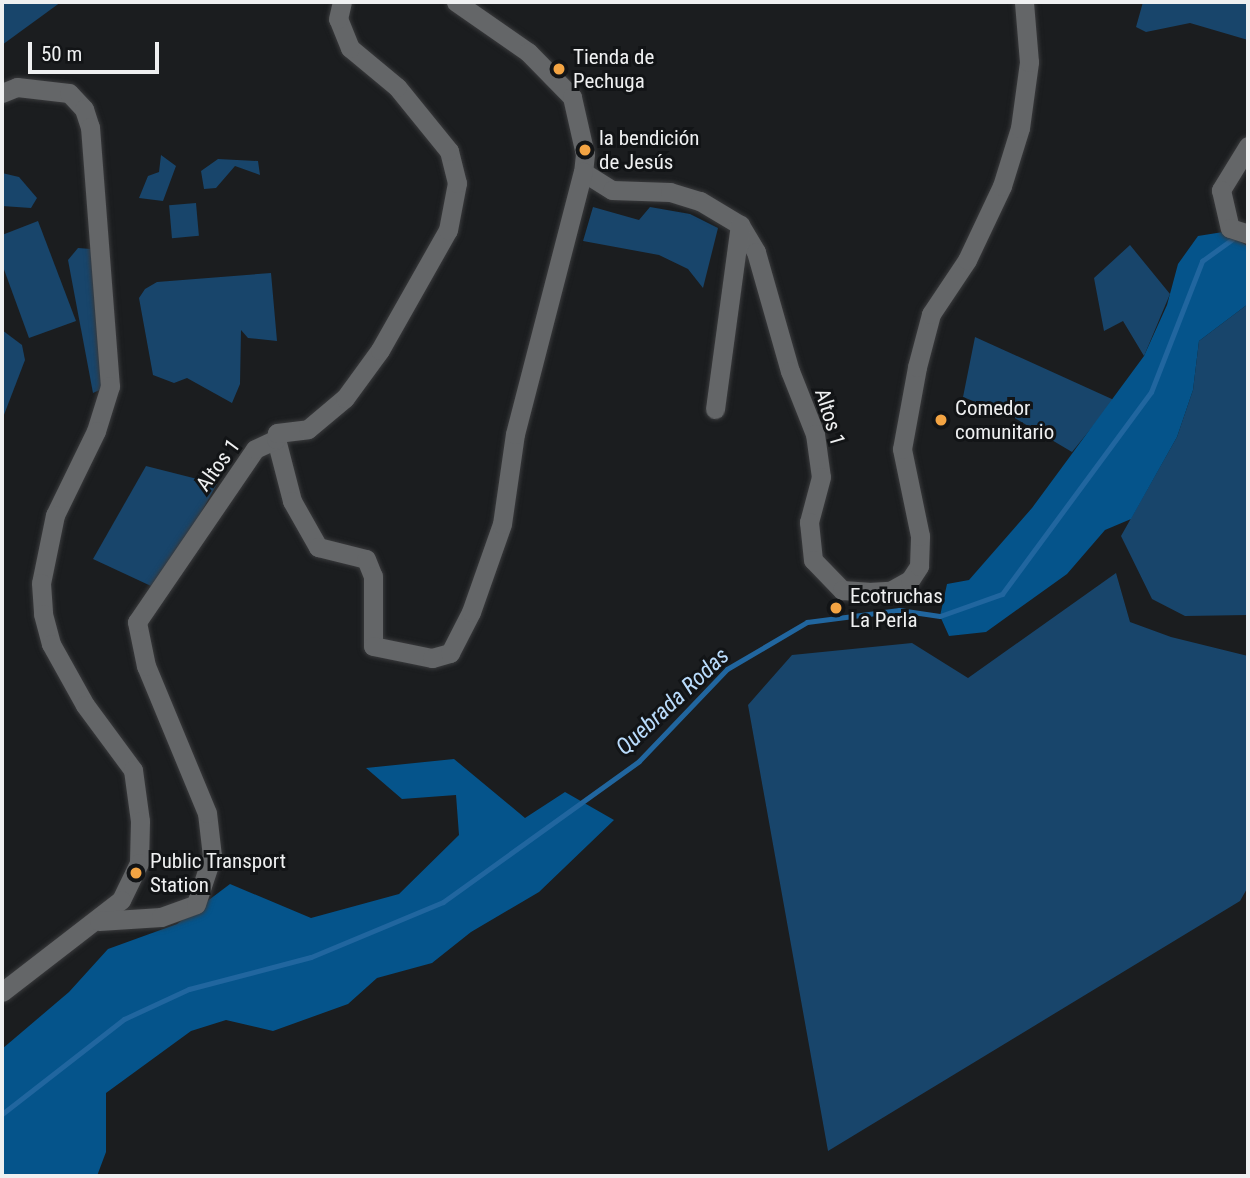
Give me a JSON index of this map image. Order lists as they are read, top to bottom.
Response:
{
  "streets": {
    "street": ["Altos 1"]
  },
  "water": ["Quebrada Rodas"],
  "places": [
    "Tienda de Pechuga",
    "la bendición de Jesús",
    "Comedor comunitario",
    "Ecotruchas La Perla",
    "Public Transport Station"
  ],
  "scale_bar": "50 m"
}
